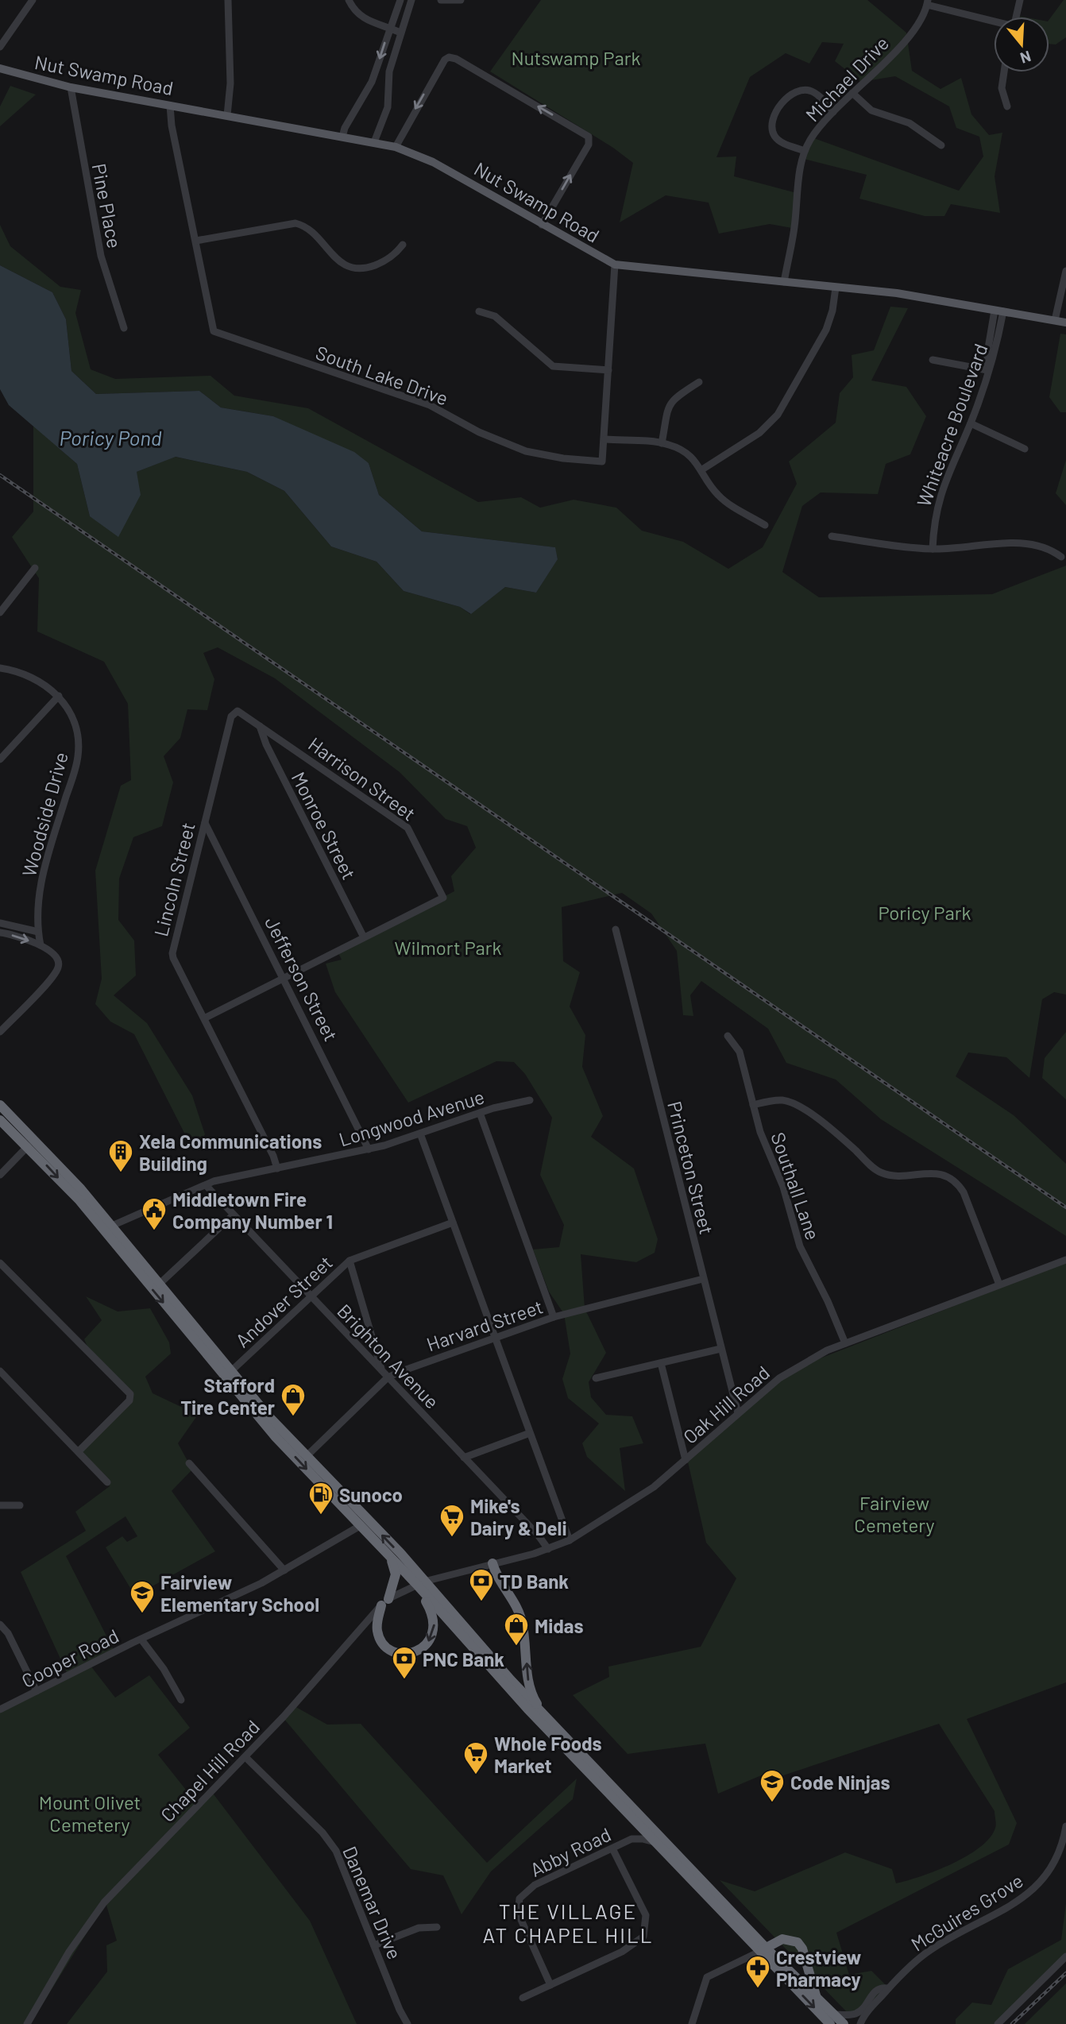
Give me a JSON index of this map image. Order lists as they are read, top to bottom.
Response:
{
  "streets": {
    "main road": ["Nut Swamp Road"],
    "street": [
      "Michael Drive",
      "Pine Place",
      "South Lake Drive",
      "Whiteacre Boulevard",
      "Harrison Street",
      "Woodside Drive",
      "Monroe Street",
      "Lincoln Street",
      "Jefferson Street",
      "Longwood Avenue",
      "Princeton Street",
      "Southall Lane",
      "Andover Street",
      "Harvard Street",
      "Brighton Avenue",
      "Oak Hill Road",
      "Cooper Road",
      "Chapel Hill Road",
      "Abby Road",
      "Danemar Drive",
      "McGuires Grove"
    ]
  },
  "crossings": [
    ["Nut Swamp Road", "Michael Drive"],
    ["Nut Swamp Road", "Pine Place"],
    ["Nut Swamp Road", "South Lake Drive"],
    ["Nut Swamp Road", "Whiteacre Boulevard"],
    ["Harrison Street", "Monroe Street"],
    ["Harrison Street", "Lincoln Street"],
    ["Lincoln Street", "Jefferson Street"],
    ["Lincoln Street", "Longwood Avenue"],
    ["Jefferson Street", "Longwood Avenue"],
    ["Longwood Avenue", "Brighton Avenue"],
    ["Princeton Street", "Harvard Street"],
    ["Princeton Street", "Oak Hill Road"],
    ["Southall Lane", "Oak Hill Road"],
    ["Andover Street", "Brighton Avenue"],
    ["Harvard Street", "Brighton Avenue"],
    ["Brighton Avenue", "Oak Hill Road"],
    ["Oak Hill Road", "Chapel Hill Road"],
    ["Chapel Hill Road", "Danemar Drive"]
  ],
  "districts": ["THE VILLAGE AT CHAPEL HILL"],
  "water": ["Poricy Pond"],
  "parks": [
    "Nutswamp Park",
    "Poricy Park",
    "Wilmort Park",
    "Fairview Cemetery",
    "Mount Olivet Cemetery"
  ],
  "places": {
    "building": ["Xela Communications Building"],
    "public building": ["Middletown Fire Company Number 1"],
    "shop": ["Stafford Tire Center", "Midas"],
    "fuel station": ["Sunoco"],
    "supermarket": ["Mike's Dairy & Deli", "Whole Foods Market"],
    "bank": ["TD Bank", "PNC Bank"],
    "school or university": ["Fairview Elementary School", "Code Ninjas"],
    "pharmacy": ["Crestview Pharmacy"]
  },
  "north": "bottom"
}
